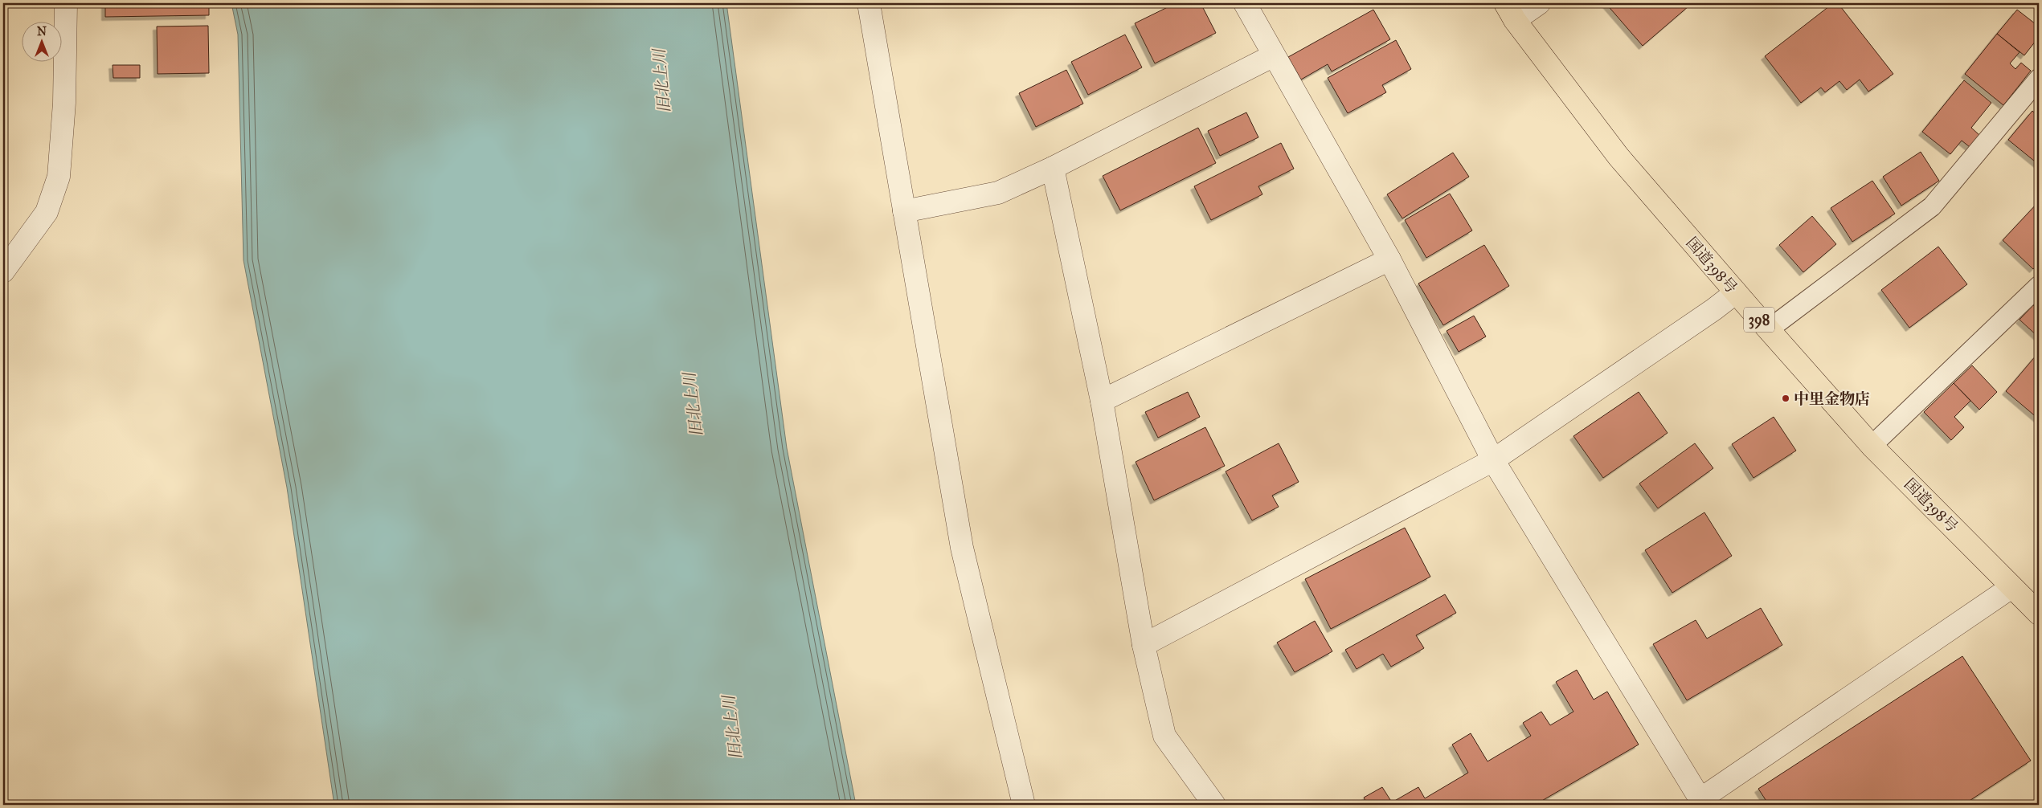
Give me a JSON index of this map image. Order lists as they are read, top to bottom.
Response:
{
  "streets": {
    "highway": ["国道398号", "398"]
  },
  "water": ["旧北上川"],
  "places": ["中里金物店"],
  "north": "top"
}
